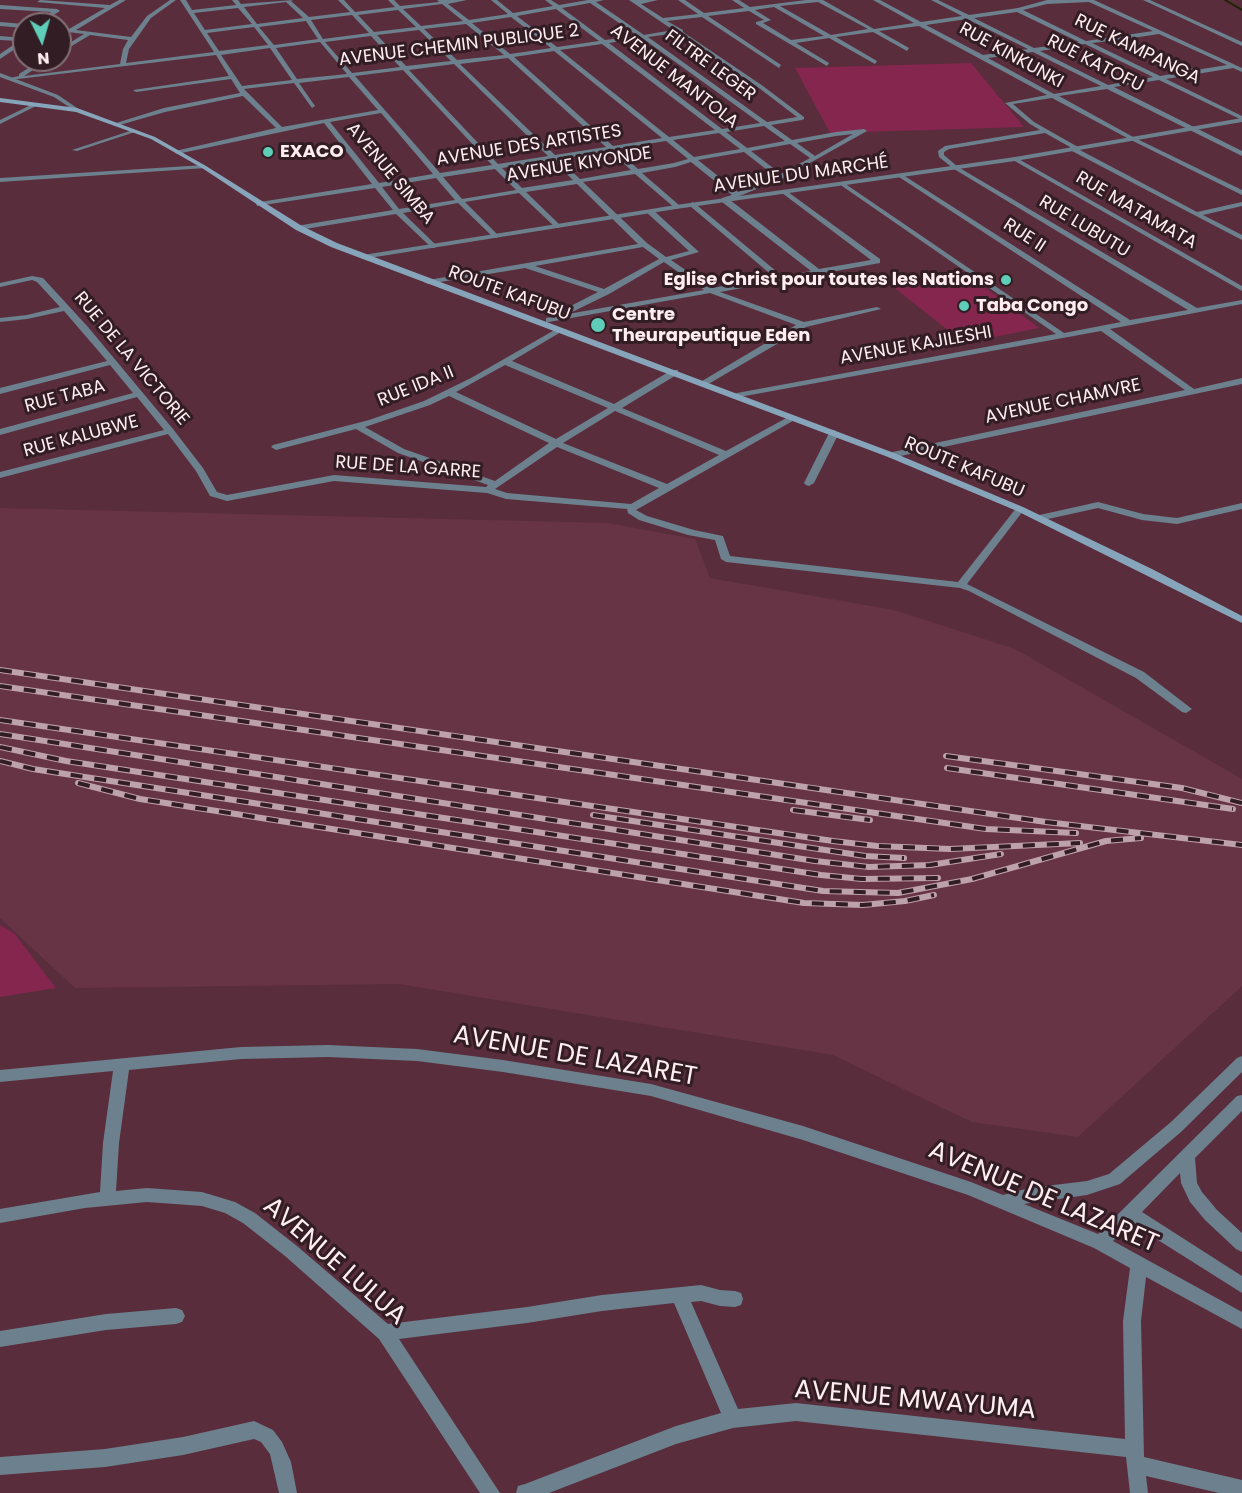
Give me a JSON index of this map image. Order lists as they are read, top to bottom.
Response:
{
  "streets": {
    "main road": ["ROUTE KAFUBU"],
    "street": [
      "AVENUE CHEMIN PUBLIQUE 2",
      "RUE KAMPANGA",
      "RUE KINKUNKI",
      "RUE KATOFU",
      "FILTRE LEGER",
      "AVENUE MANTOLA",
      "AVENUE DES ARTISTES",
      "AVENUE KIYONDE",
      "AVENUE SIMBA",
      "AVENUE DU MARCHÉ",
      "RUE MATAMATA",
      "RUE LUBUTU",
      "RUE II",
      "AVENUE KAJILESHI",
      "RUE DE LA VICTORIE",
      "RUE IDA II",
      "RUE TABA",
      "AVENUE CHAMVRE",
      "RUE KALUBWE",
      "RUE DE LA GARRE",
      "AVENUE DE LAZARET",
      "AVENUE LULUA",
      "AVENUE MWAYUMA"
    ]
  },
  "crossings": [
    ["AVENUE CHEMIN PUBLIQUE 2", "FILTRE LEGER"],
    ["AVENUE CHEMIN PUBLIQUE 2", "AVENUE MANTOLA"],
    ["AVENUE CHEMIN PUBLIQUE 2", "AVENUE DES ARTISTES"],
    ["AVENUE CHEMIN PUBLIQUE 2", "ROUTE KAFUBU"],
    ["RUE KAMPANGA", "AVENUE DU MARCHÉ"],
    ["RUE KINKUNKI", "AVENUE DU MARCHÉ"],
    ["RUE KATOFU", "AVENUE DU MARCHÉ"],
    ["FILTRE LEGER", "AVENUE DES ARTISTES"],
    ["FILTRE LEGER", "AVENUE KIYONDE"],
    ["AVENUE MANTOLA", "AVENUE DES ARTISTES"],
    ["AVENUE MANTOLA", "AVENUE KIYONDE"],
    ["AVENUE DES ARTISTES", "AVENUE SIMBA"],
    ["AVENUE DES ARTISTES", "ROUTE KAFUBU"],
    ["AVENUE KIYONDE", "AVENUE SIMBA"],
    ["AVENUE KIYONDE", "ROUTE KAFUBU"],
    ["AVENUE SIMBA", "AVENUE DU MARCHÉ"],
    ["AVENUE DU MARCHÉ", "RUE MATAMATA"],
    ["AVENUE DU MARCHÉ", "RUE LUBUTU"],
    ["AVENUE DU MARCHÉ", "RUE II"],
    ["AVENUE DU MARCHÉ", "ROUTE KAFUBU"],
    ["RUE LUBUTU", "AVENUE KAJILESHI"],
    ["RUE II", "AVENUE KAJILESHI"],
    ["ROUTE KAFUBU", "AVENUE KAJILESHI"],
    ["ROUTE KAFUBU", "RUE IDA II"],
    ["ROUTE KAFUBU", "AVENUE CHAMVRE"],
    ["ROUTE KAFUBU", "RUE DE LA GARRE"],
    ["RUE DE LA VICTORIE", "RUE TABA"],
    ["RUE DE LA VICTORIE", "RUE KALUBWE"],
    ["RUE DE LA VICTORIE", "RUE DE LA GARRE"]
  ],
  "places": [
    "EXACO",
    "Eglise Christ pour toutes les Nations",
    "Taba Congo",
    "Centre Theurapeutique Eden"
  ],
  "north": "bottom"
}
